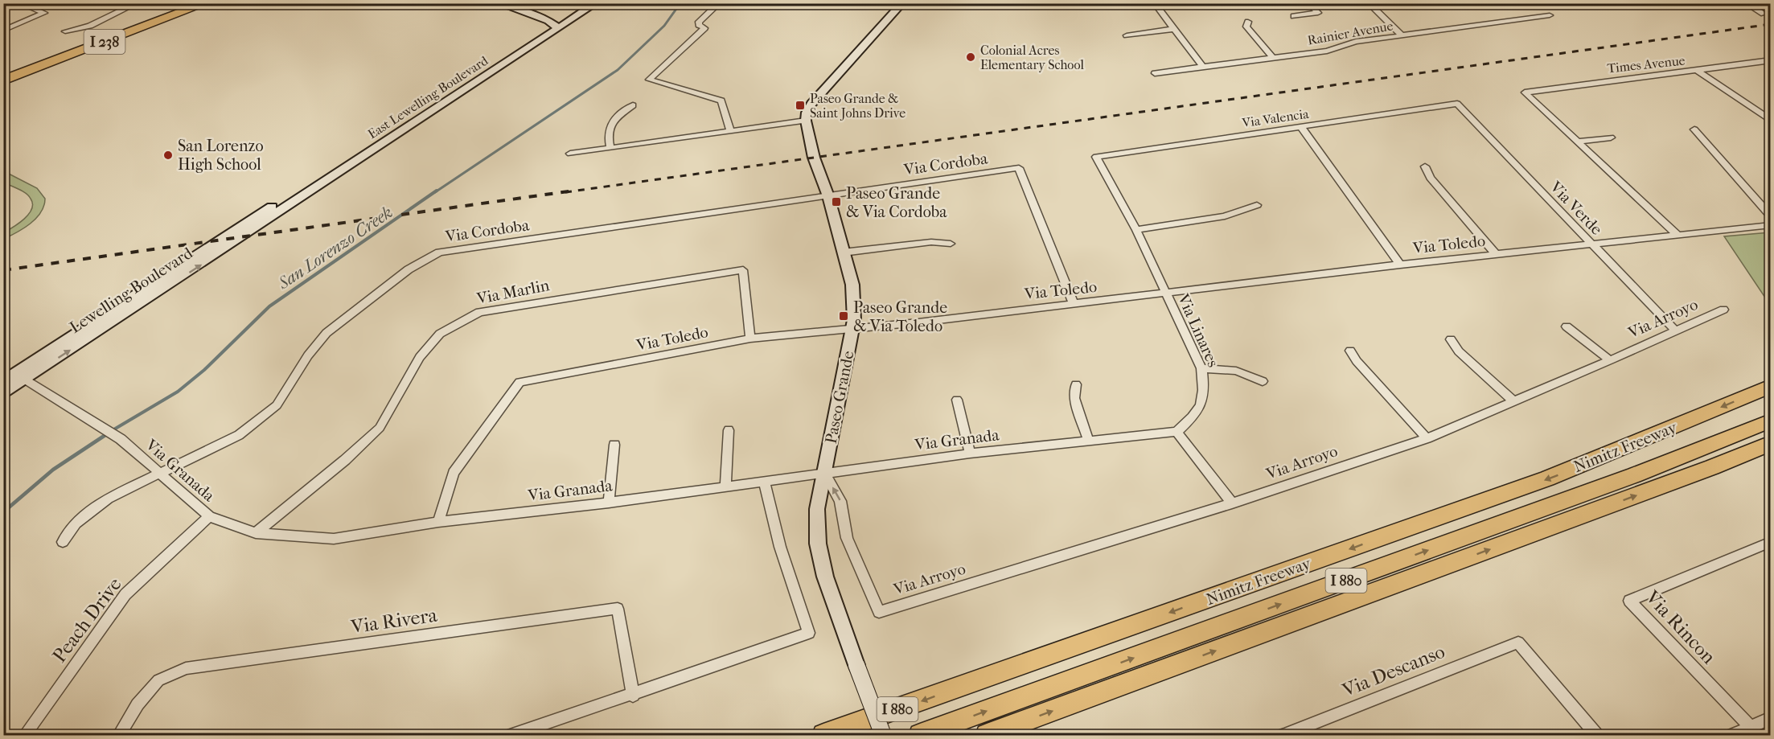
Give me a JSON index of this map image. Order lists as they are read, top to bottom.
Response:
{
  "streets": {
    "highway": ["I 238", "Nimitz Freeway", "I 880"],
    "street": [
      "Rainier Avenue",
      "Times Avenue",
      "East Lewelling Boulevard",
      "Via Valencia",
      "Via Cordoba",
      "Via Verde",
      "Via Toledo",
      "Lewelling Boulevard",
      "Via Marlin",
      "Via Arroyo",
      "Via Linares",
      "Paseo Grande",
      "Via Granada",
      "Peach Drive",
      "Via Rivera",
      "Via Rincon",
      "Via Descanso"
    ]
  },
  "crossings": [
    ["East Lewelling Boulevard", "Lewelling Boulevard"],
    ["Via Valencia", "Via Verde"],
    ["Via Valencia", "Via Linares"],
    ["Via Cordoba", "Via Toledo"],
    ["Via Cordoba", "Paseo Grande"],
    ["Via Cordoba", "Via Granada"],
    ["Via Verde", "Via Toledo"],
    ["Via Verde", "Via Arroyo"],
    ["Via Toledo", "Via Marlin"],
    ["Via Toledo", "Via Linares"],
    ["Via Toledo", "Paseo Grande"],
    ["Via Toledo", "Via Granada"],
    ["Lewelling Boulevard", "Via Granada"],
    ["Via Marlin", "Via Granada"],
    ["Via Arroyo", "Paseo Grande"],
    ["Via Arroyo", "Via Granada"],
    ["Via Linares", "Via Granada"],
    ["Paseo Grande", "Via Granada"],
    ["Via Granada", "Peach Drive"]
  ],
  "water": ["San Lorenzo Creek"],
  "places": {
    "other": ["Colonial Acres Elementary School", "San Lorenzo High School"],
    "transit": ["Paseo Grande & Saint Johns Drive", "Paseo Grande & Via Cordoba", "Paseo Grande & Via Toledo"]
  }
}
